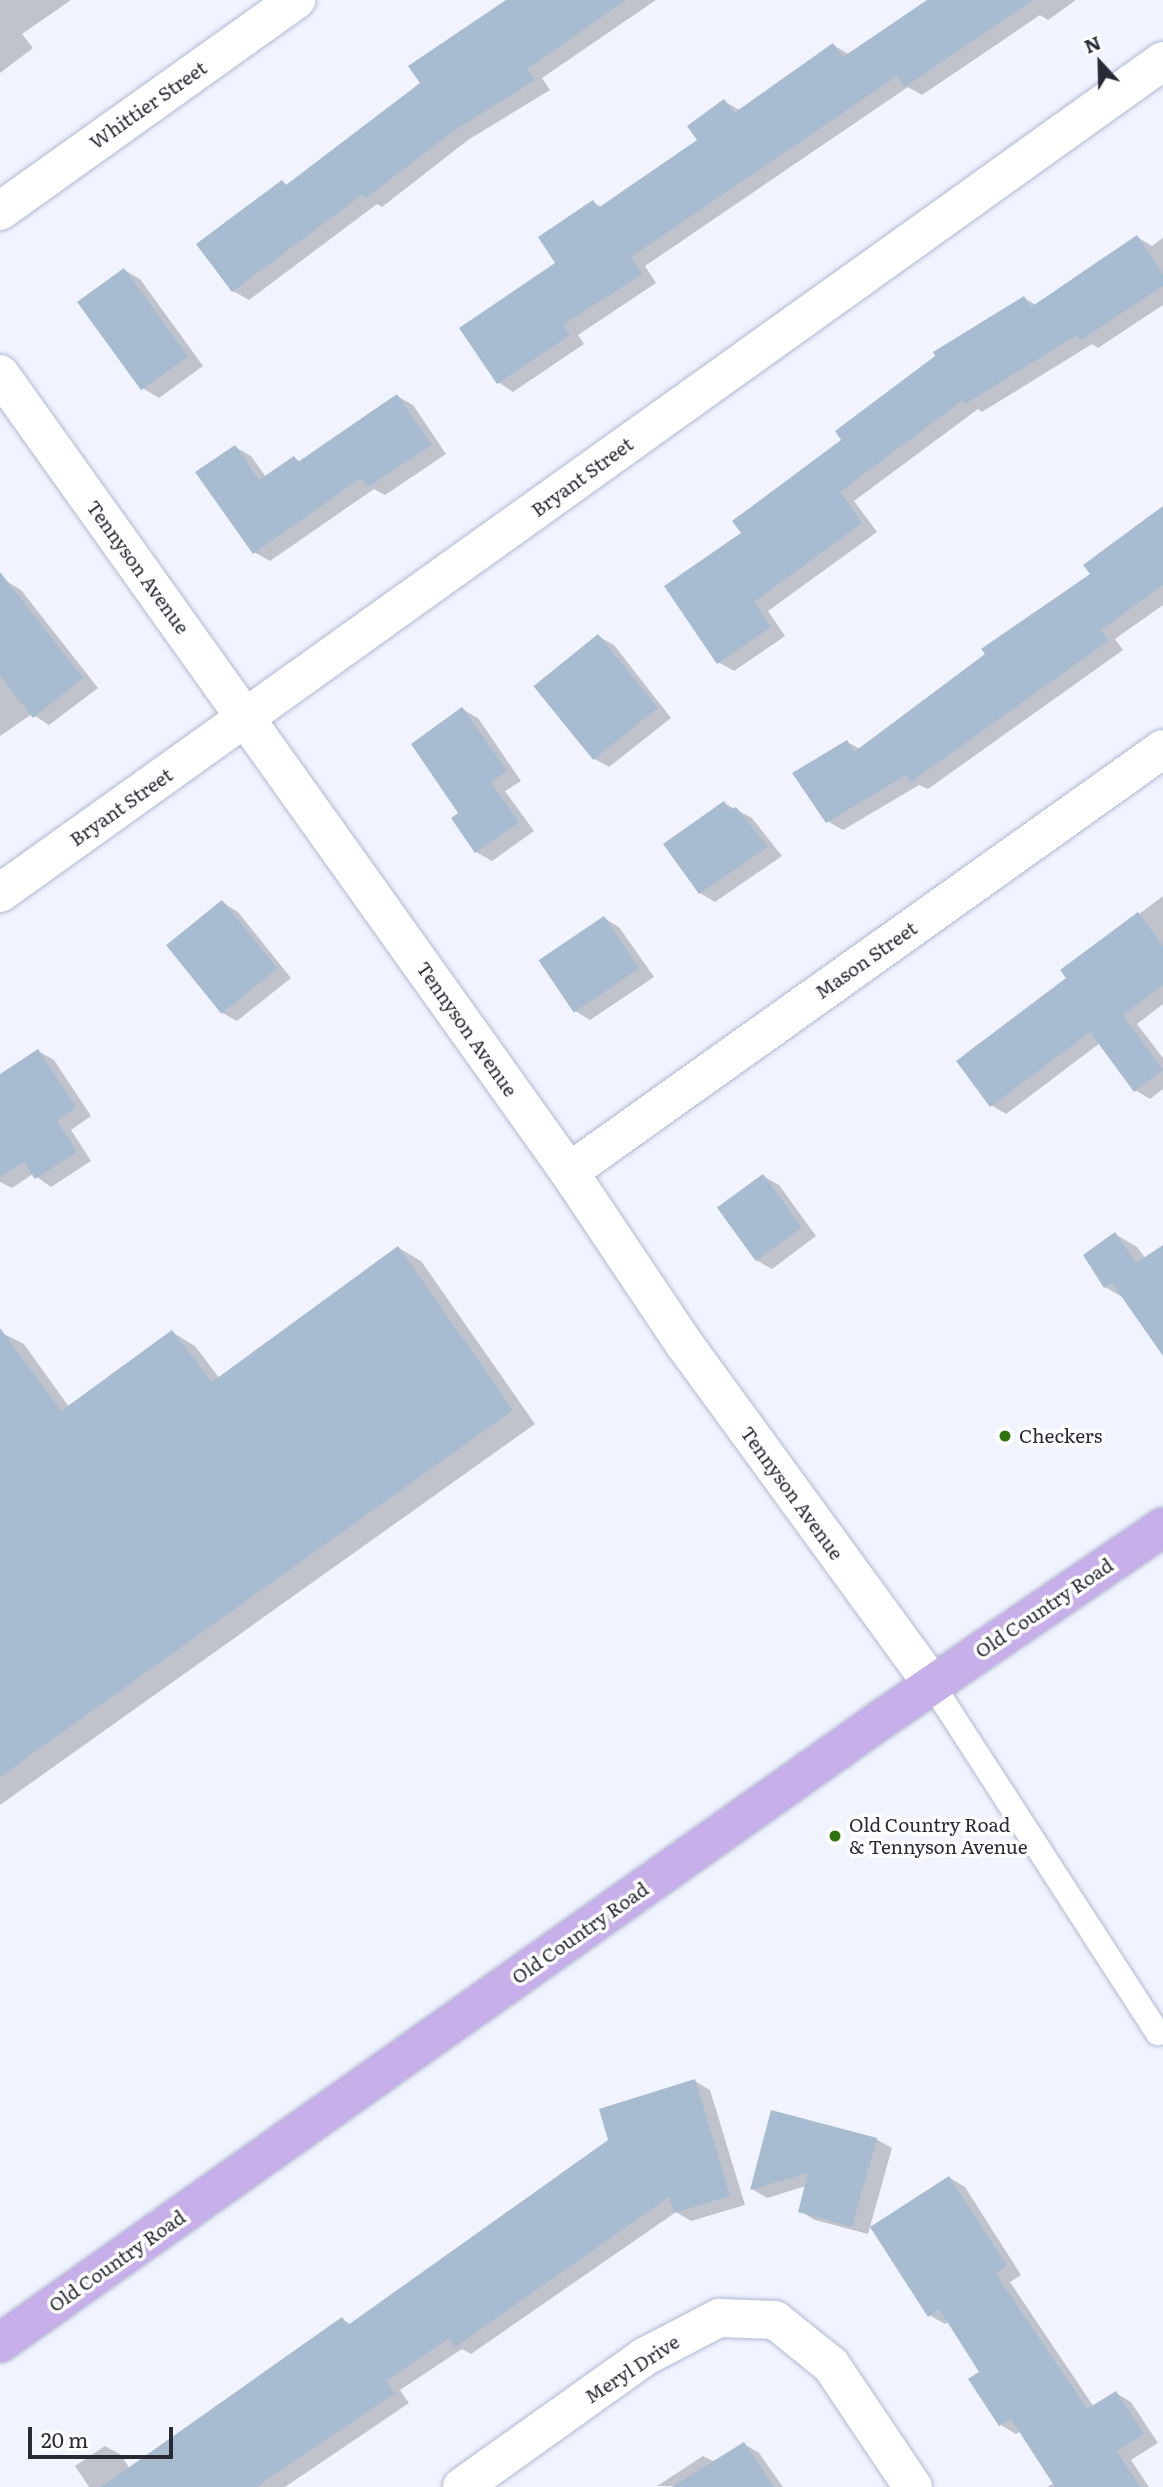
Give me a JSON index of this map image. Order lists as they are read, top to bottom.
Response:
{
  "streets": {
    "main road": ["Old Country Road"],
    "street": [
      "Whittier Street",
      "Bryant Street",
      "Tennyson Avenue",
      "Mason Street",
      "Meryl Drive"
    ]
  },
  "crossings": [
    ["Bryant Street", "Tennyson Avenue"],
    ["Tennyson Avenue", "Mason Street"],
    ["Tennyson Avenue", "Old Country Road"]
  ],
  "places": ["Checkers", "Old Country Road & Tennyson Avenue"],
  "scale_bar": "20 m",
  "north": "top"
}
